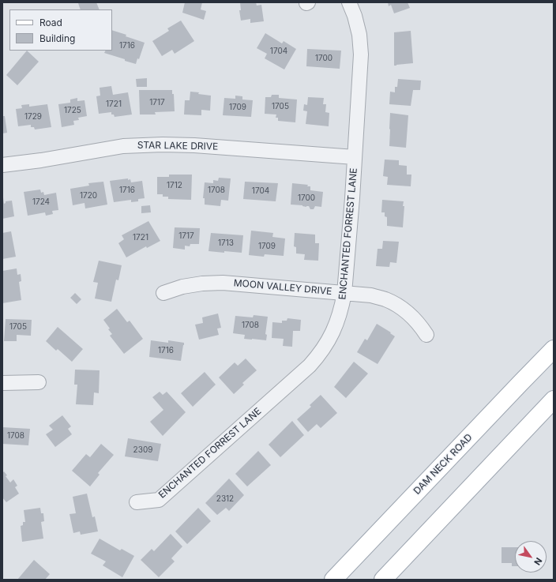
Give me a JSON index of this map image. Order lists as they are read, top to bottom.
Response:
{
  "streets": {
    "main road": ["DAM NECK ROAD"],
    "street": ["STAR LAKE DRIVE", "ENCHANTED FORREST LANE", "MOON VALLEY DRIVE"]
  },
  "crossings": [
    ["STAR LAKE DRIVE", "ENCHANTED FORREST LANE"],
    ["ENCHANTED FORREST LANE", "MOON VALLEY DRIVE"]
  ],
  "house_numbers": [
    "1716",
    "1704",
    "1700",
    "1717",
    "1721",
    "1705",
    "1709",
    "1725",
    "1729",
    "1712",
    "1716",
    "1708",
    "1704",
    "1720",
    "1700",
    "1724",
    "1717",
    "1721",
    "1713",
    "1709",
    "1708",
    "1705",
    "1716",
    "1708",
    "2309",
    "2312"
  ],
  "legend": ["Road", "Building"],
  "north": "bottom right"
}
